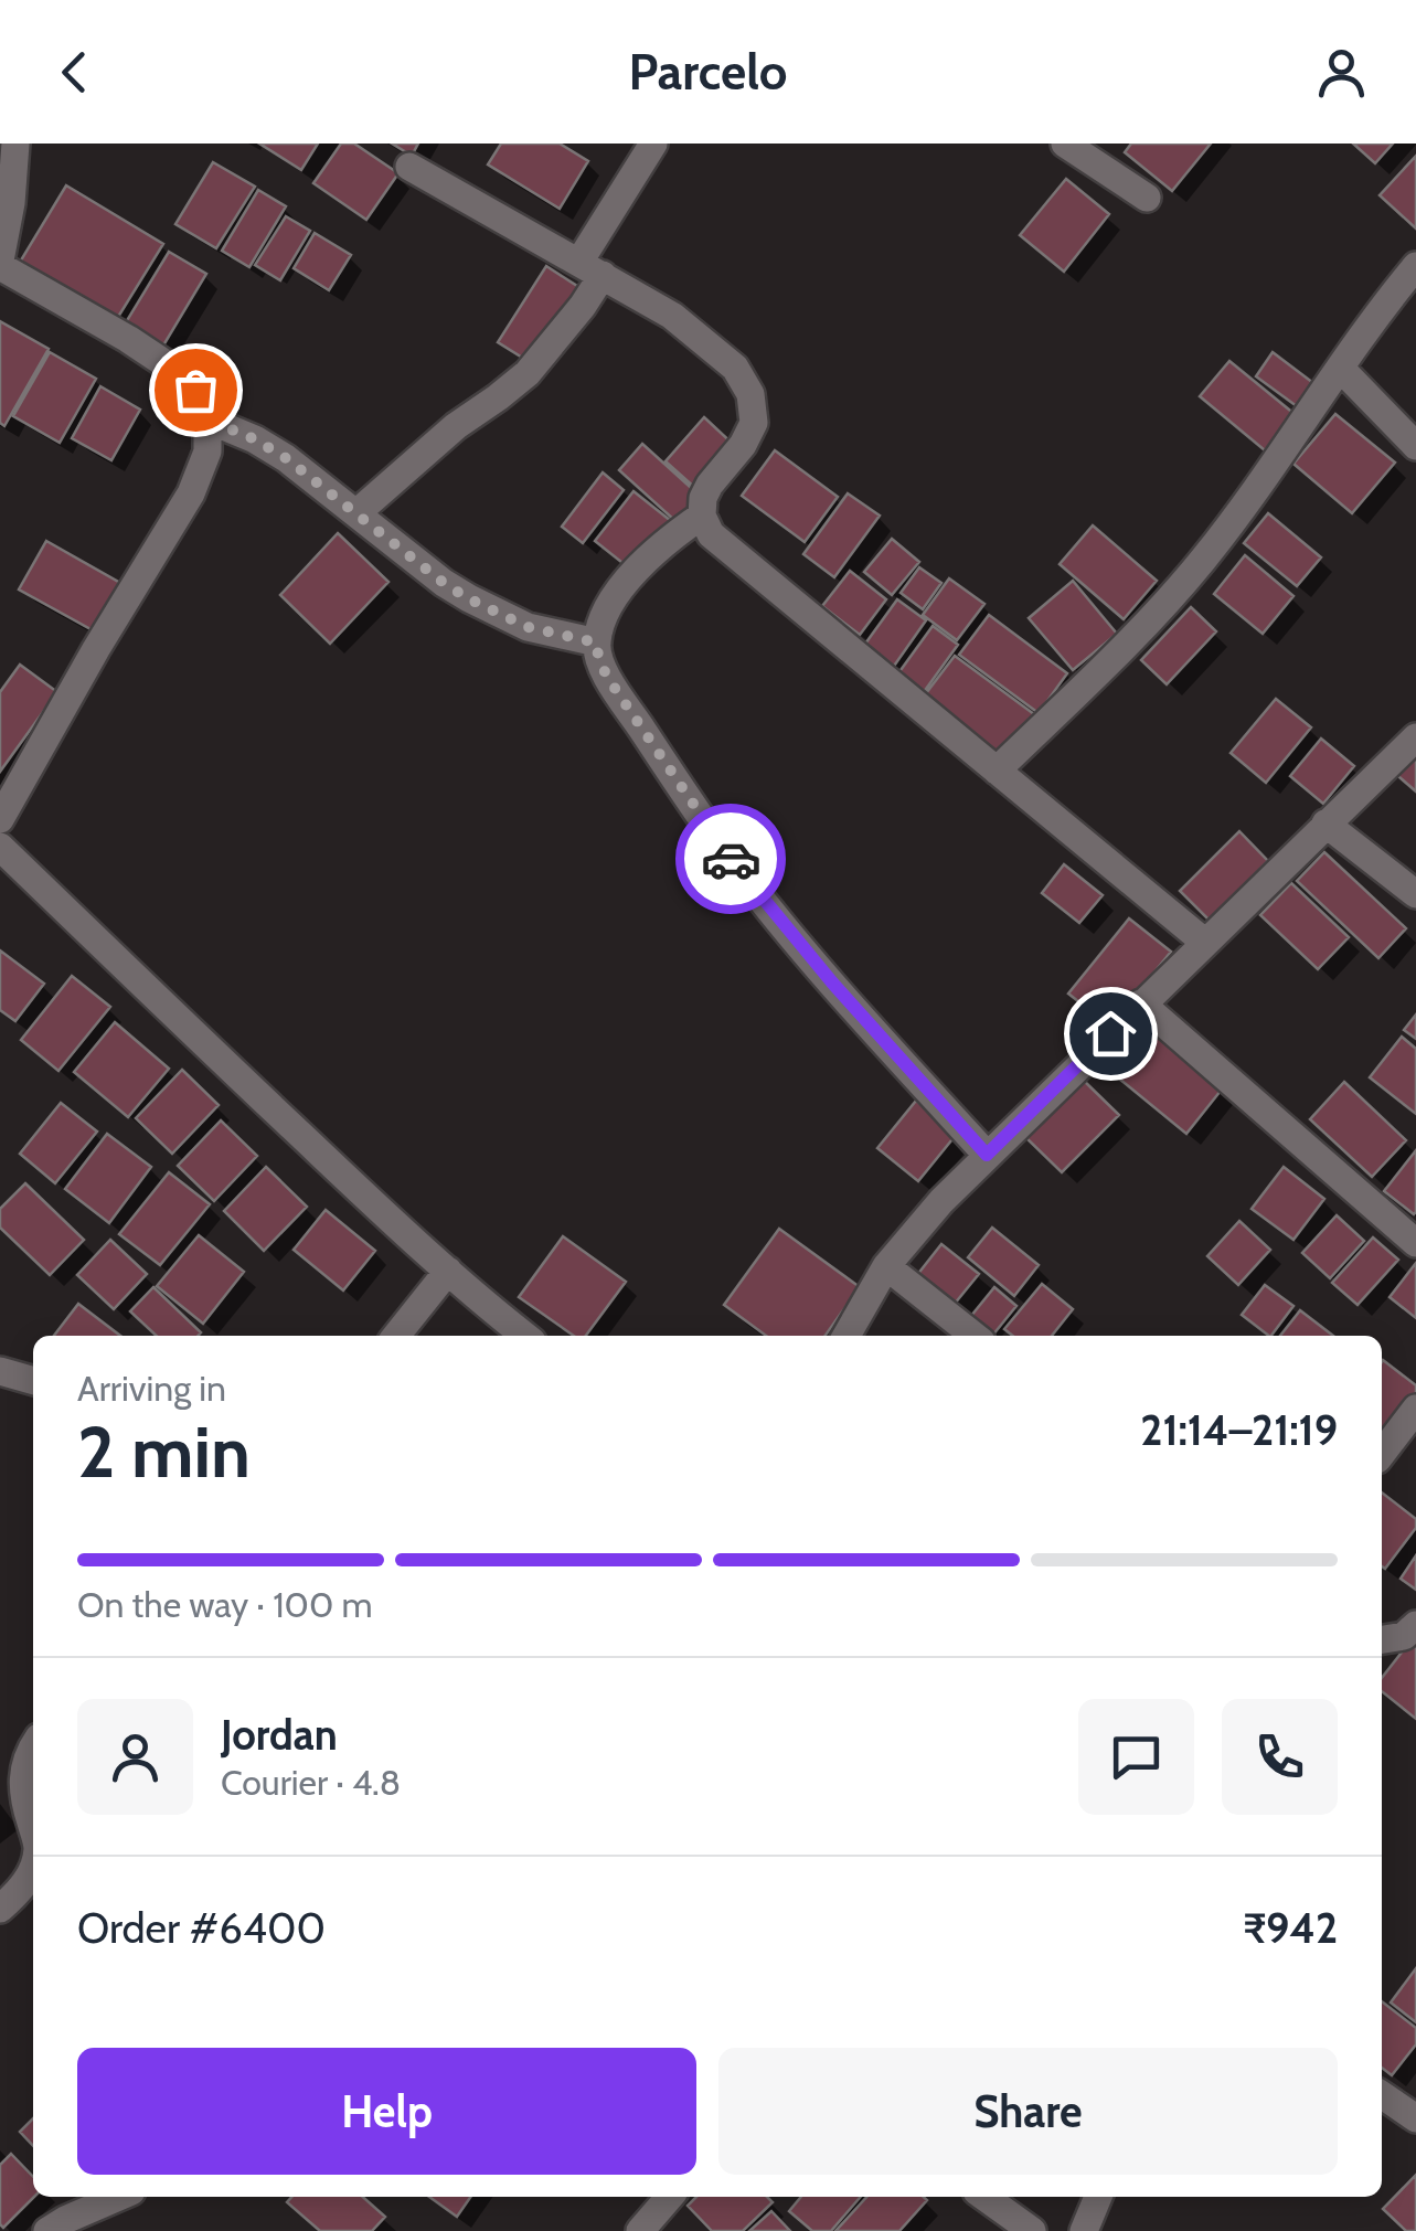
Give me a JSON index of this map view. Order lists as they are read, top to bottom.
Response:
{
  "page": {
    "header": "Parcelo",
    "heading": ["2 min", "Arriving in", "21:14–21:19"],
    "panel": [
      "Jordan",
      "Courier · 4.8",
      "Order #6400",
      "₹942"
    ],
    "bar": "On the way · 100 m",
    "buttons": ["Help", "Share"]
  }
}
